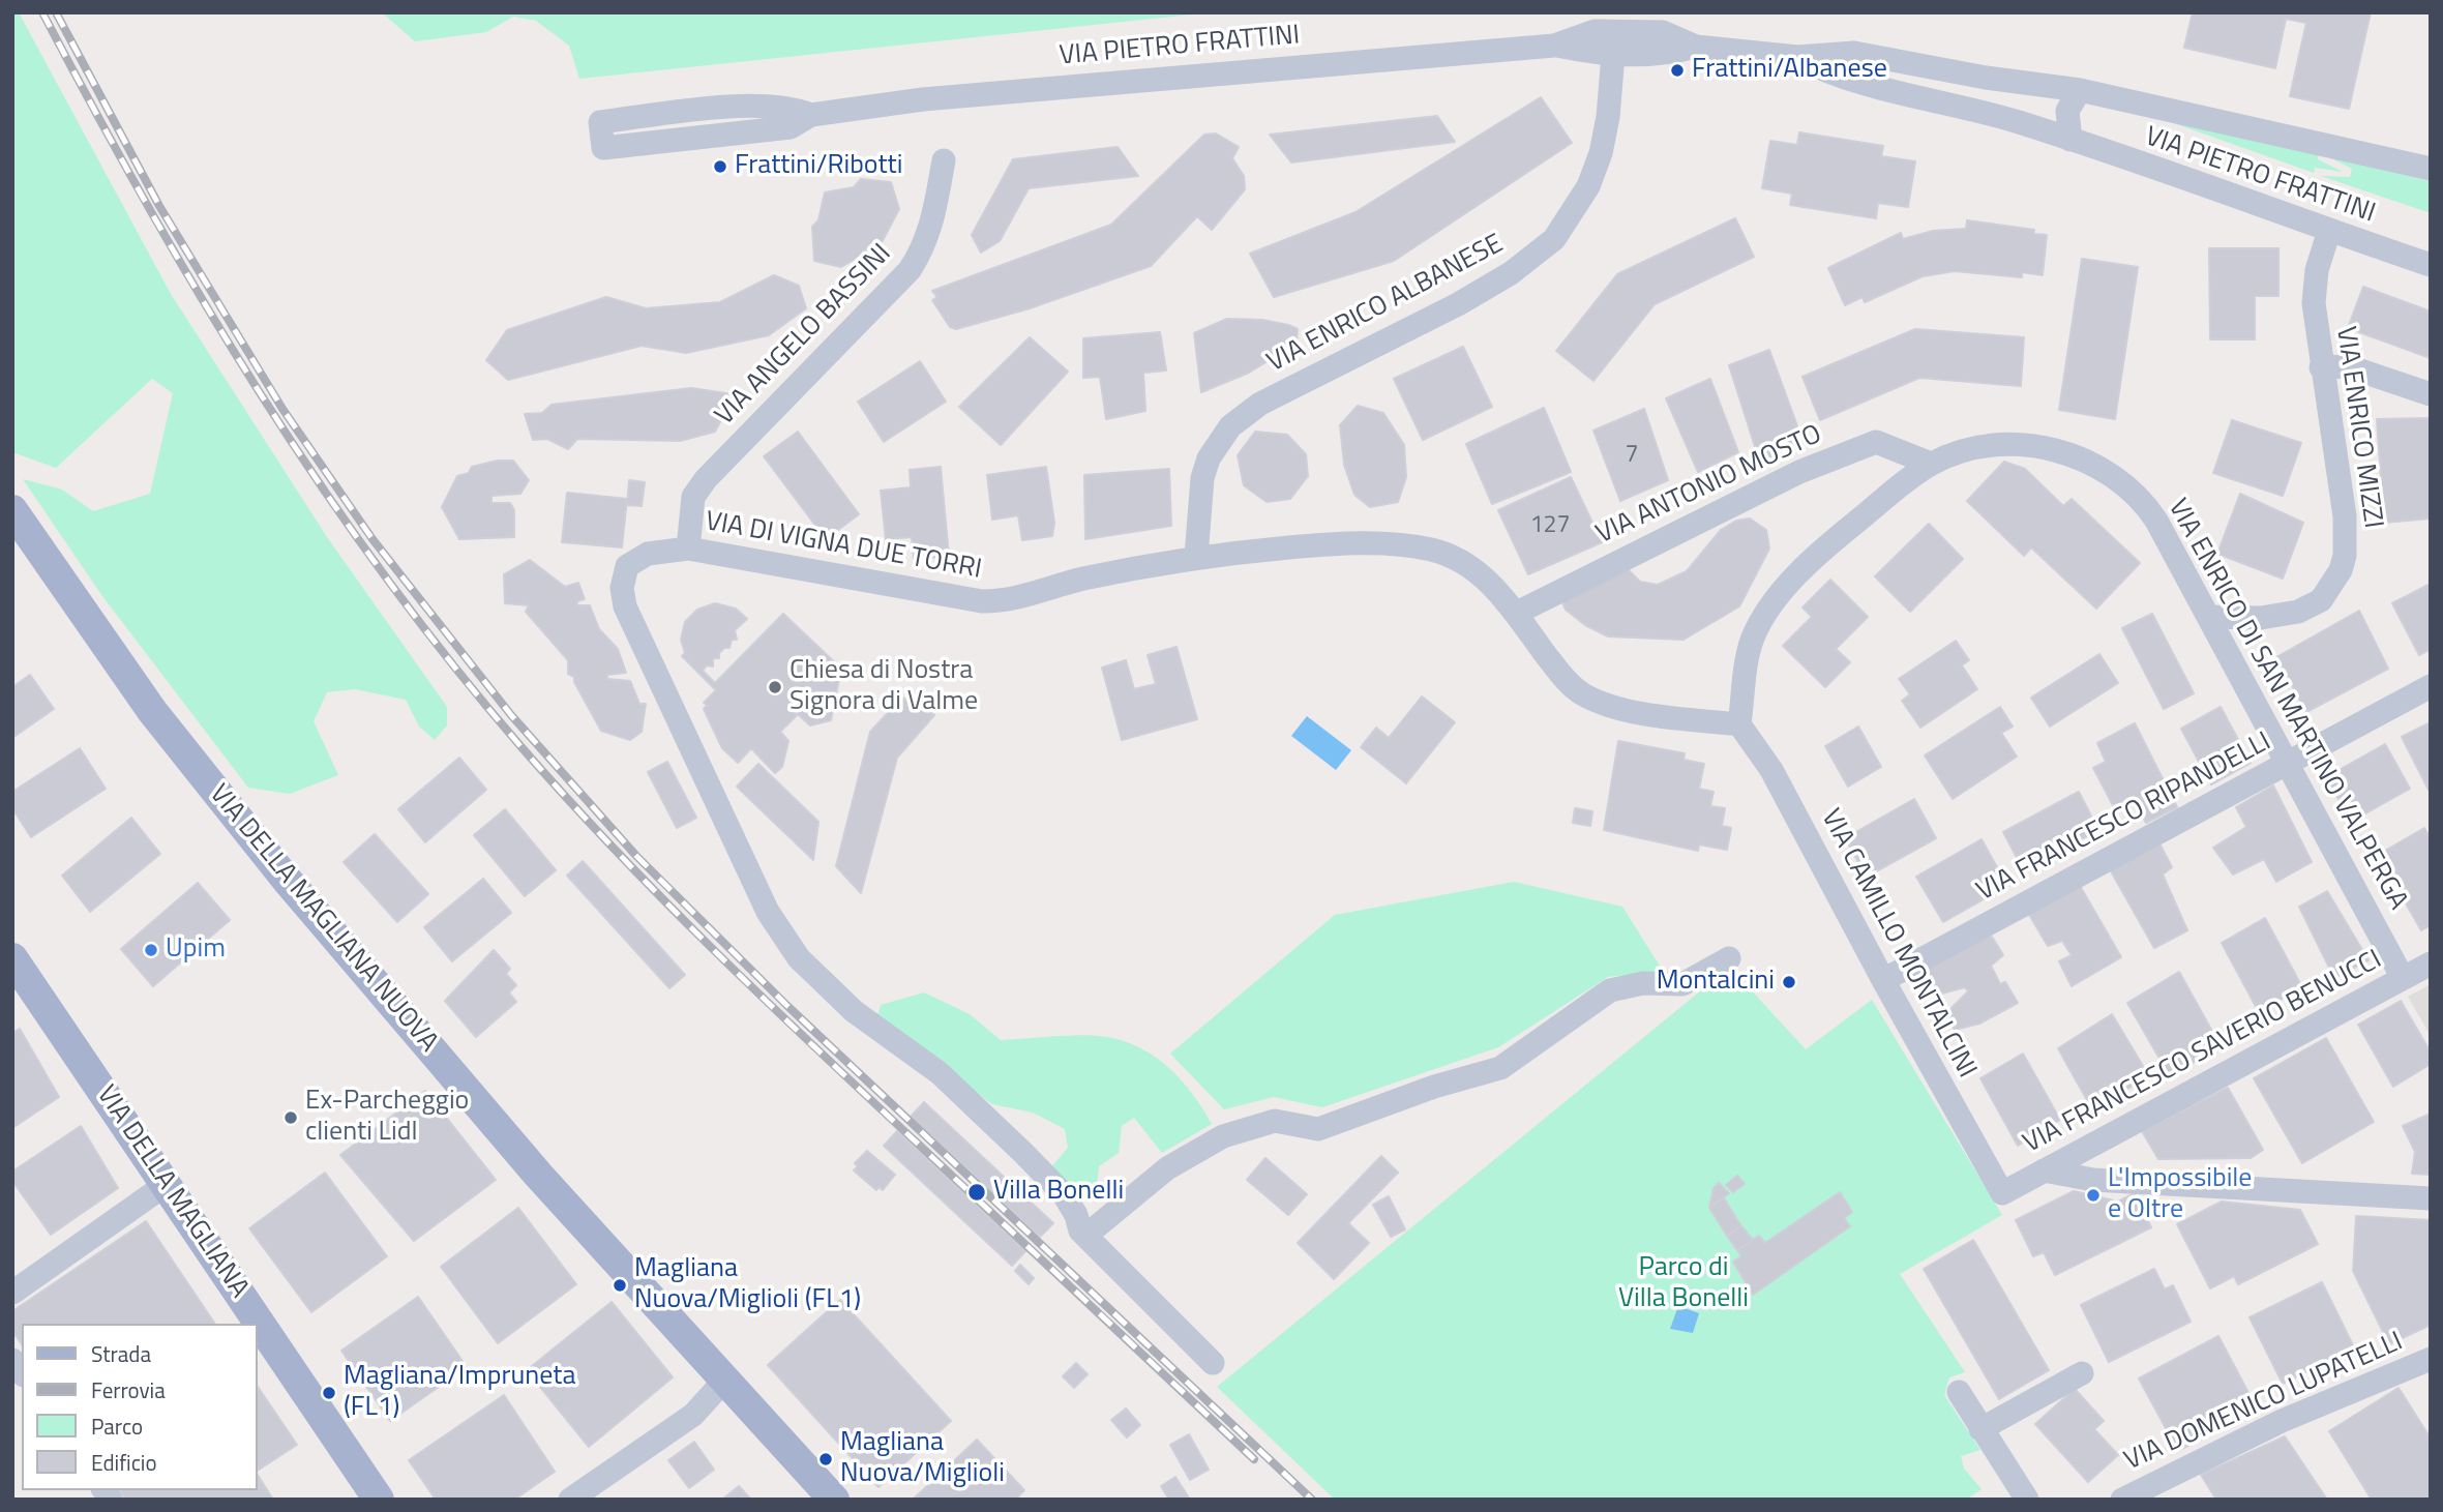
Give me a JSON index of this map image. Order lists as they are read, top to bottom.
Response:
{
  "streets": {
    "main road": ["VIA DELLA MAGLIANA NUOVA", "VIA DELLA MAGLIANA"],
    "street": [
      "VIA PIETRO FRATTINI",
      "VIA ENRICO ALBANESE",
      "VIA ANGELO BASSINI",
      "VIA ENRICO MIZZI",
      "VIA ANTONIO MOSTO",
      "VIA DI VIGNA DUE TORRI",
      "VIA ENRICO DI SAN MARTINO VALPERGA",
      "VIA FRANCESCO RIPANDELLI",
      "VIA CAMILLO MONTALCINI",
      "VIA FRANCESCO SAVERIO BENUCCI",
      "VIA DOMENICO LUPATELLI"
    ]
  },
  "crossings": [
    ["VIA PIETRO FRATTINI", "VIA ENRICO ALBANESE"],
    ["VIA PIETRO FRATTINI", "VIA ENRICO MIZZI"],
    ["VIA ENRICO ALBANESE", "VIA DI VIGNA DUE TORRI"],
    ["VIA ANGELO BASSINI", "VIA DI VIGNA DUE TORRI"],
    ["VIA ENRICO MIZZI", "VIA ENRICO DI SAN MARTINO VALPERGA"],
    ["VIA ANTONIO MOSTO", "VIA DI VIGNA DUE TORRI"],
    ["VIA ANTONIO MOSTO", "VIA ENRICO DI SAN MARTINO VALPERGA"],
    ["VIA DI VIGNA DUE TORRI", "VIA ENRICO DI SAN MARTINO VALPERGA"],
    ["VIA DI VIGNA DUE TORRI", "VIA CAMILLO MONTALCINI"],
    ["VIA ENRICO DI SAN MARTINO VALPERGA", "VIA FRANCESCO RIPANDELLI"],
    ["VIA ENRICO DI SAN MARTINO VALPERGA", "VIA CAMILLO MONTALCINI"],
    ["VIA ENRICO DI SAN MARTINO VALPERGA", "VIA FRANCESCO SAVERIO BENUCCI"],
    ["VIA FRANCESCO RIPANDELLI", "VIA CAMILLO MONTALCINI"],
    ["VIA CAMILLO MONTALCINI", "VIA FRANCESCO SAVERIO BENUCCI"]
  ],
  "parks": ["Parco di Villa Bonelli"],
  "places": [
    "Frattini/Albanese",
    "Frattini/Ribotti",
    "Chiesa di Nostra Signora di Valme",
    "Upim",
    "Montalcini",
    "Ex-Parcheggio clienti Lidl",
    "Villa Bonelli",
    "L'Impossibile e Oltre",
    "Magliana Nuova/Miglioli (FL1)",
    "Magliana/Impruneta (FL1)",
    "Magliana Nuova/Miglioli"
  ],
  "house_numbers": ["7", "127"],
  "legend": [
    "Strada",
    "Ferrovia",
    "Parco",
    "Edificio"
  ]
}
